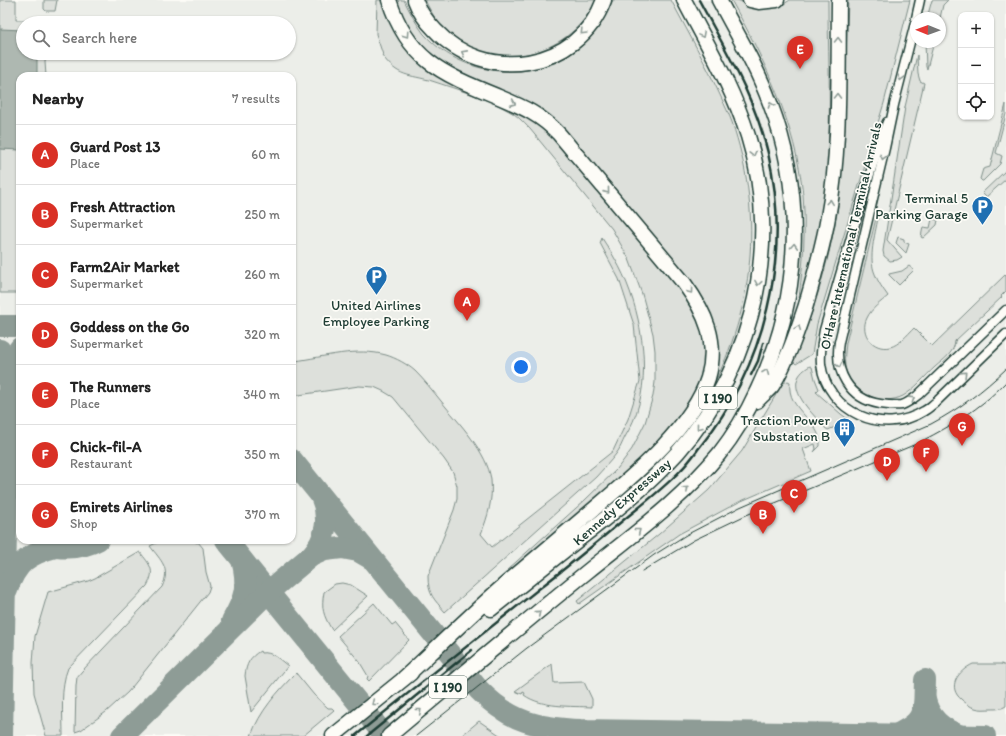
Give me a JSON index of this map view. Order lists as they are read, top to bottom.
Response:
{
  "streets": {
    "highway": ["I 190", "Kennedy Expressway"],
    "street": ["O'Hare International Terminal Arrivals"]
  },
  "places": {
    "parking": ["Terminal 5 Parking Garage", "United Airlines Employee Parking"],
    "building": ["Traction Power Substation B"]
  },
  "north": "left",
  "page": {
    "map_buttons": ["+", "−"],
    "search": "Search here",
    "pins": [
      "E",
      "A",
      "G",
      "F",
      "D",
      "C",
      "B"
    ],
    "heading": ["Nearby", "7 results"],
    "list": [
      {
        "mark": "A",
        "name": "Guard Post 13",
        "note": "Place",
        "value": "60 m"
      },
      {
        "mark": "B",
        "name": "Fresh Attraction",
        "note": "Supermarket",
        "value": "250 m"
      },
      {
        "mark": "C",
        "name": "Farm2Air Market",
        "note": "Supermarket",
        "value": "260 m"
      },
      {
        "mark": "D",
        "name": "Goddess on the Go",
        "note": "Supermarket",
        "value": "320 m"
      },
      {
        "mark": "E",
        "name": "The Runners",
        "note": "Place",
        "value": "340 m"
      },
      {
        "mark": "F",
        "name": "Chick-fil-A",
        "note": "Restaurant",
        "value": "350 m"
      },
      {
        "mark": "G",
        "name": "Emirets Airlines",
        "note": "Shop",
        "value": "370 m"
      }
    ]
  }
}
